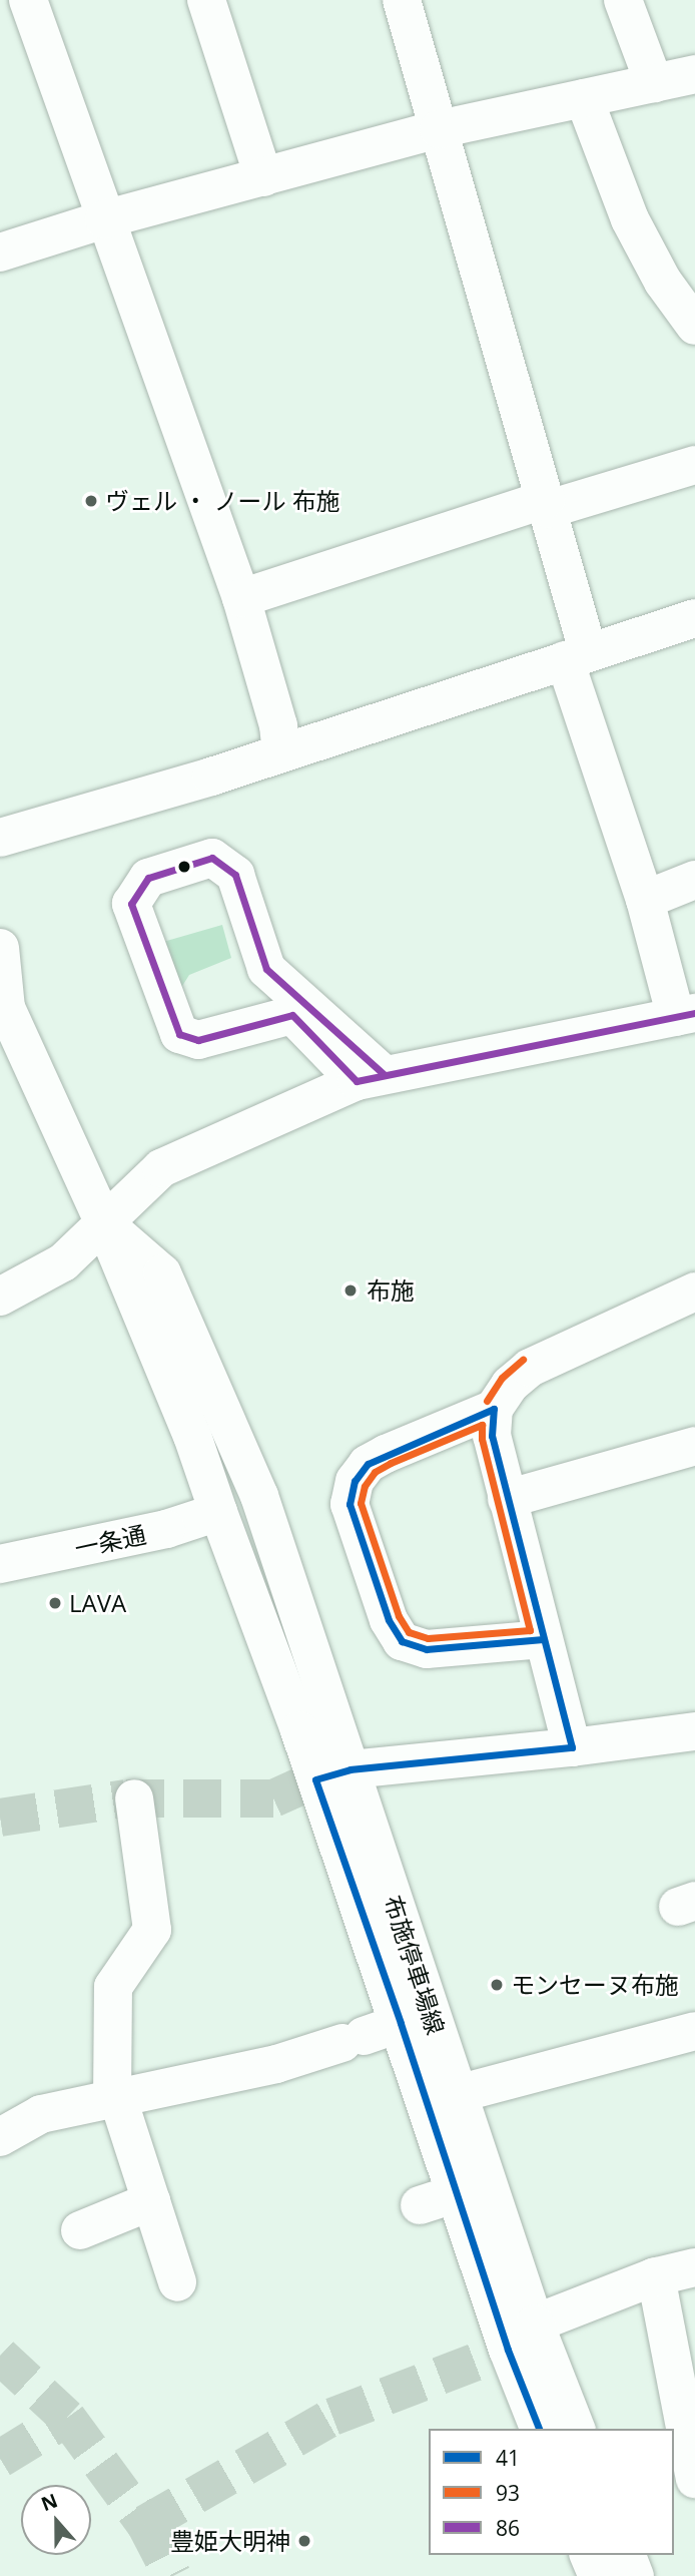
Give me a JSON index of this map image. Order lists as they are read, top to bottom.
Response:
{
  "streets": {
    "street": ["一条通", "布施停車場線"]
  },
  "crossings": [
    ["一条通", "布施停車場線"]
  ],
  "places": [
    "ヴェル ・ ノール 布施",
    "布施",
    "LAVA",
    "モンセーヌ布施",
    "豊姫大明神"
  ],
  "lines": ["transit line 86", "transit line 93", "transit line 41"],
  "legend": ["41", "93", "86"],
  "north": "top"
}
